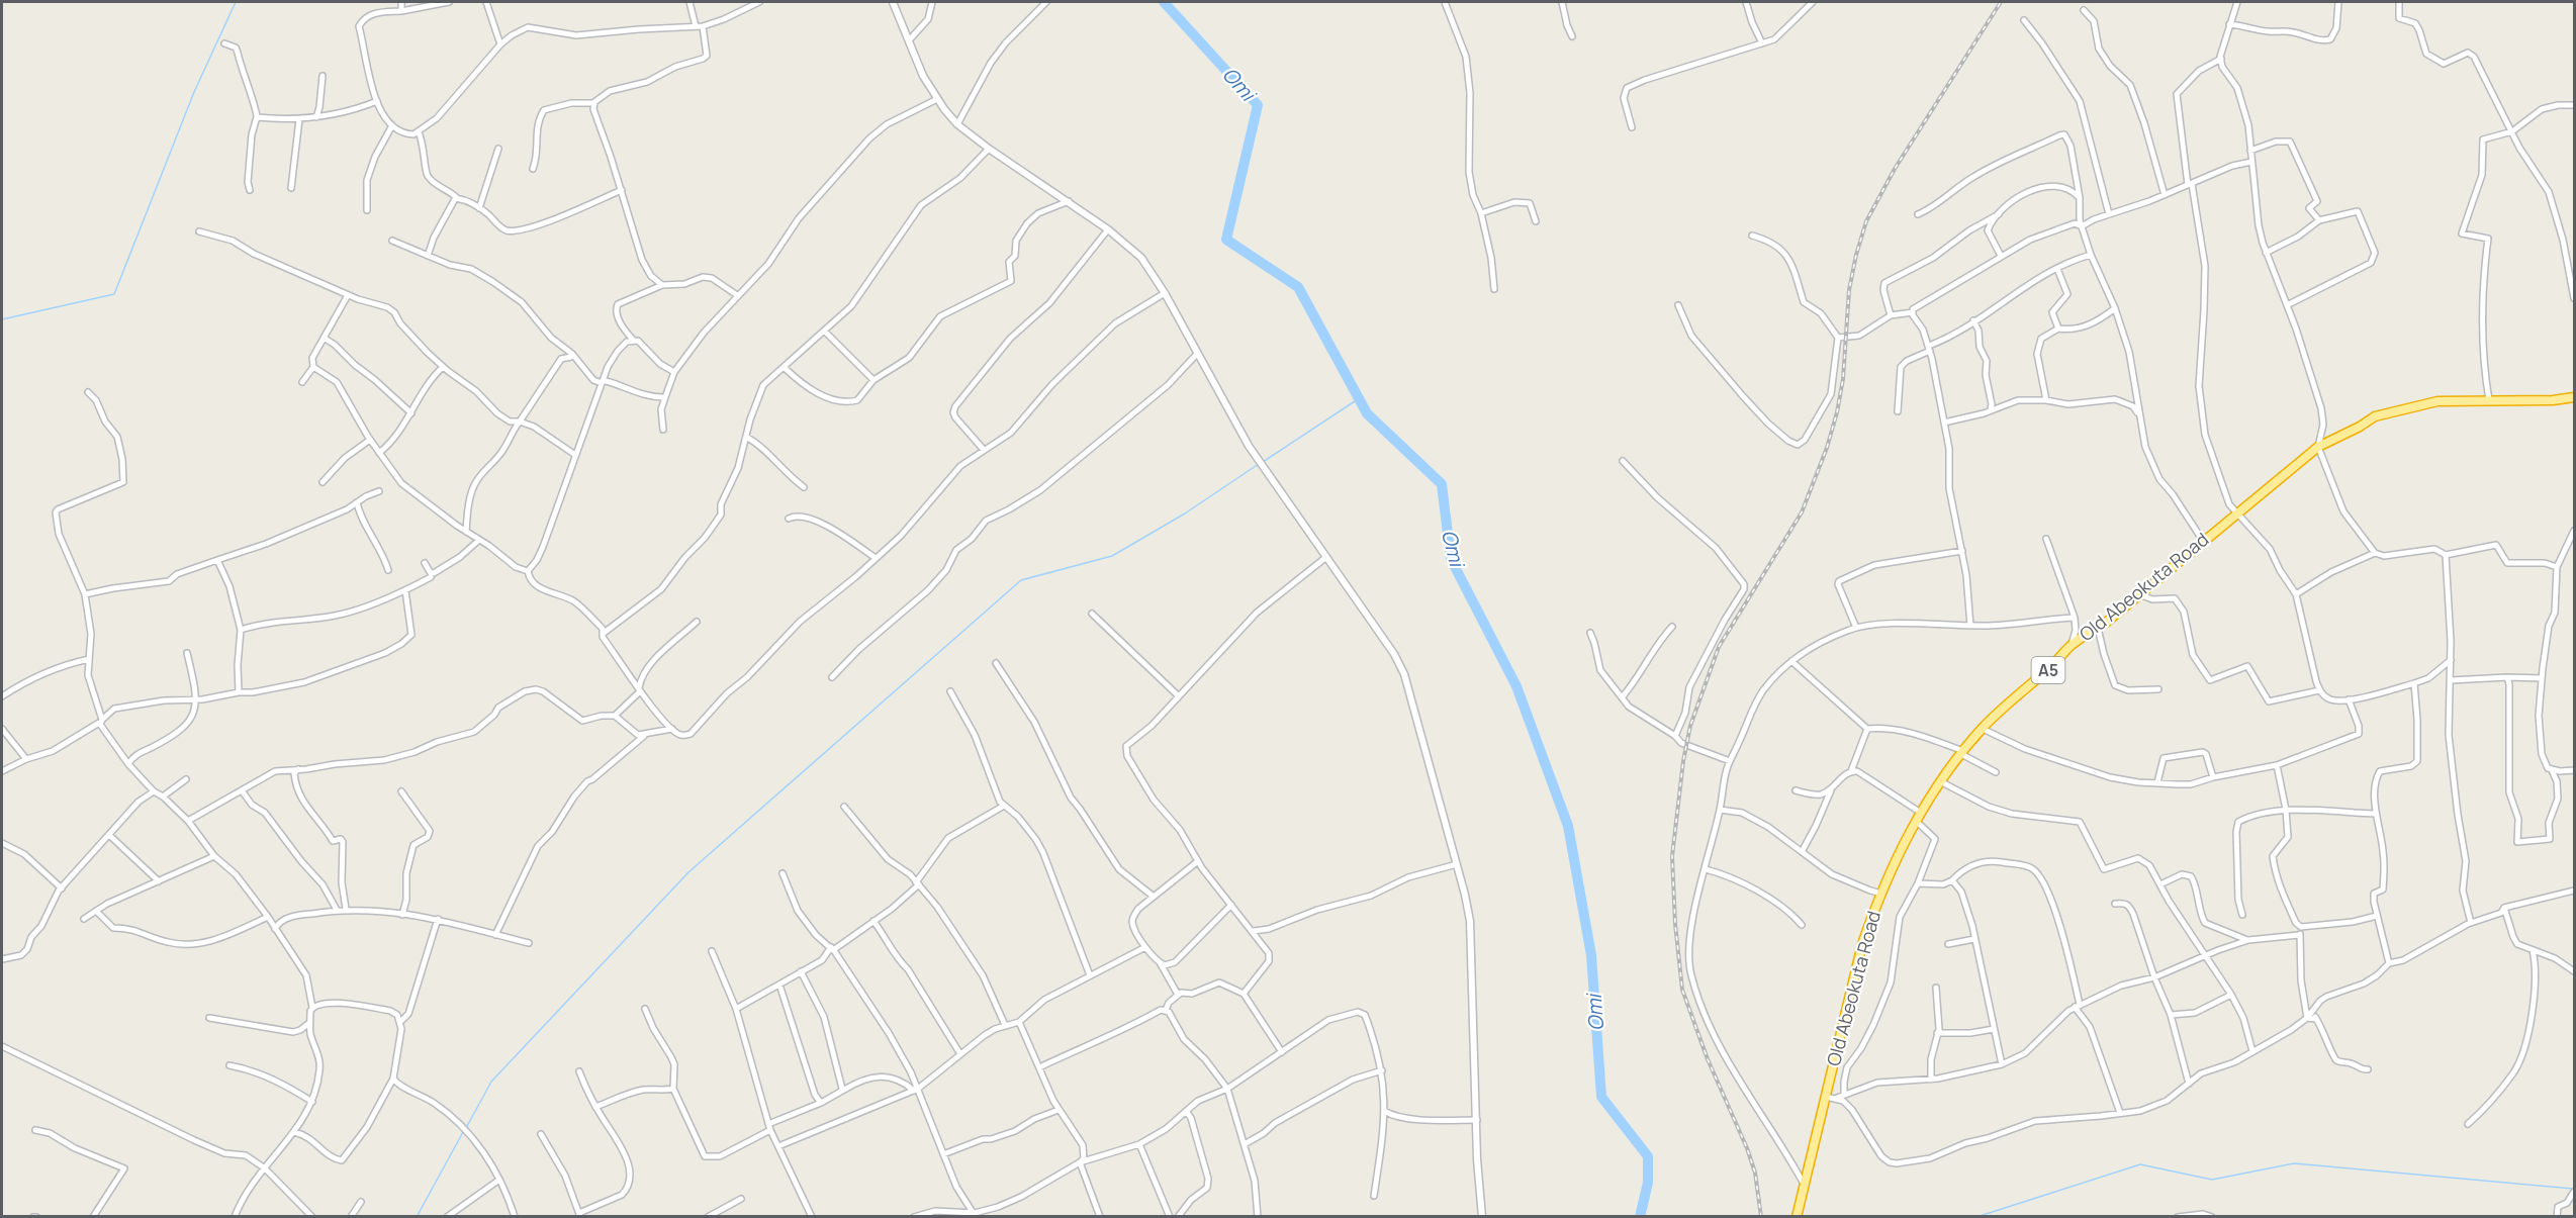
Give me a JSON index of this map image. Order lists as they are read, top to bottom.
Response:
{
  "streets": {
    "highway": ["Old Abeokuta Road", "A5"]
  },
  "water": ["Omi"]
}
